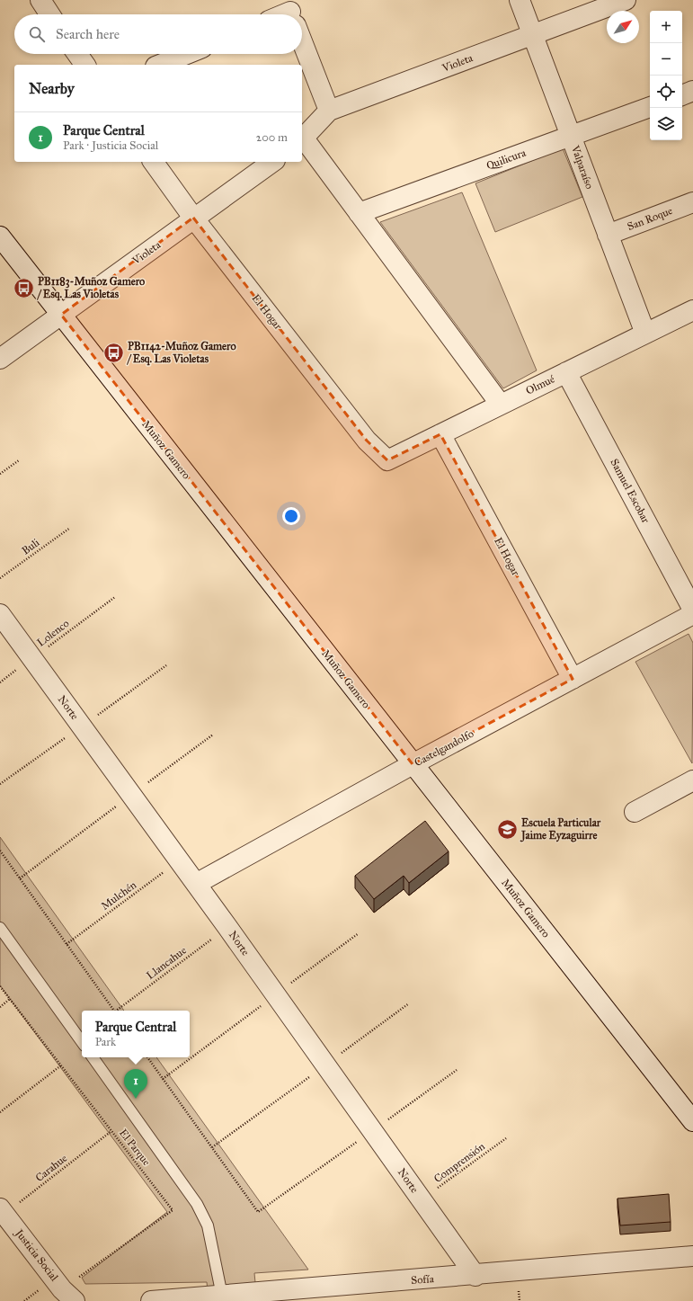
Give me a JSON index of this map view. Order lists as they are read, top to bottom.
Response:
{
  "streets": {
    "street": [
      "Violeta",
      "Quilicura",
      "Valparaíso",
      "San Roque",
      "El Hogar",
      "Olmué",
      "Muñoz Gamero",
      "Samuel Escobar",
      "Norte",
      "Castelgandolfo",
      "Justicia Social",
      "Sofía"
    ],
    "path": [
      "Buli",
      "Lolenco",
      "Mulchén",
      "Llancahue",
      "El Parque",
      "Comprensión",
      "Carahue"
    ]
  },
  "crossings": [
    ["Violeta", "Valparaíso"],
    ["Violeta", "El Hogar"],
    ["Violeta", "Muñoz Gamero"],
    ["Quilicura", "Valparaíso"],
    ["Valparaíso", "San Roque"],
    ["Valparaíso", "Olmué"],
    ["El Hogar", "Olmué"],
    ["El Hogar", "Castelgandolfo"],
    ["Olmué", "Samuel Escobar"],
    ["Muñoz Gamero", "Castelgandolfo"],
    ["Lolenco", "Norte"],
    ["Norte", "Castelgandolfo"],
    ["Norte", "Mulchén"],
    ["Norte", "Llancahue"],
    ["Norte", "Comprensión"],
    ["Norte", "Sofía"],
    ["El Parque", "Carahue"],
    ["El Parque", "Justicia Social"],
    ["Carahue", "Justicia Social"]
  ],
  "places": {
    "bus stop": ["PB1183-Muñoz Gamero / Esq. Las Violetas", "PB1142-Muñoz Gamero / Esq. Las Violetas"],
    "school or university": ["Escuela Particular Jaime Eyzaguirre"]
  },
  "north": "top right",
  "page": {
    "map_buttons": ["+", "−"],
    "search": "Search here",
    "heading": "Nearby",
    "list": [
      {
        "mark": "1",
        "name": "Parque Central",
        "note": "Park · Justicia Social",
        "value": "200 m"
      }
    ],
    "popup": ["Parque Central", "Park"],
    "pins": "1"
  }
}
